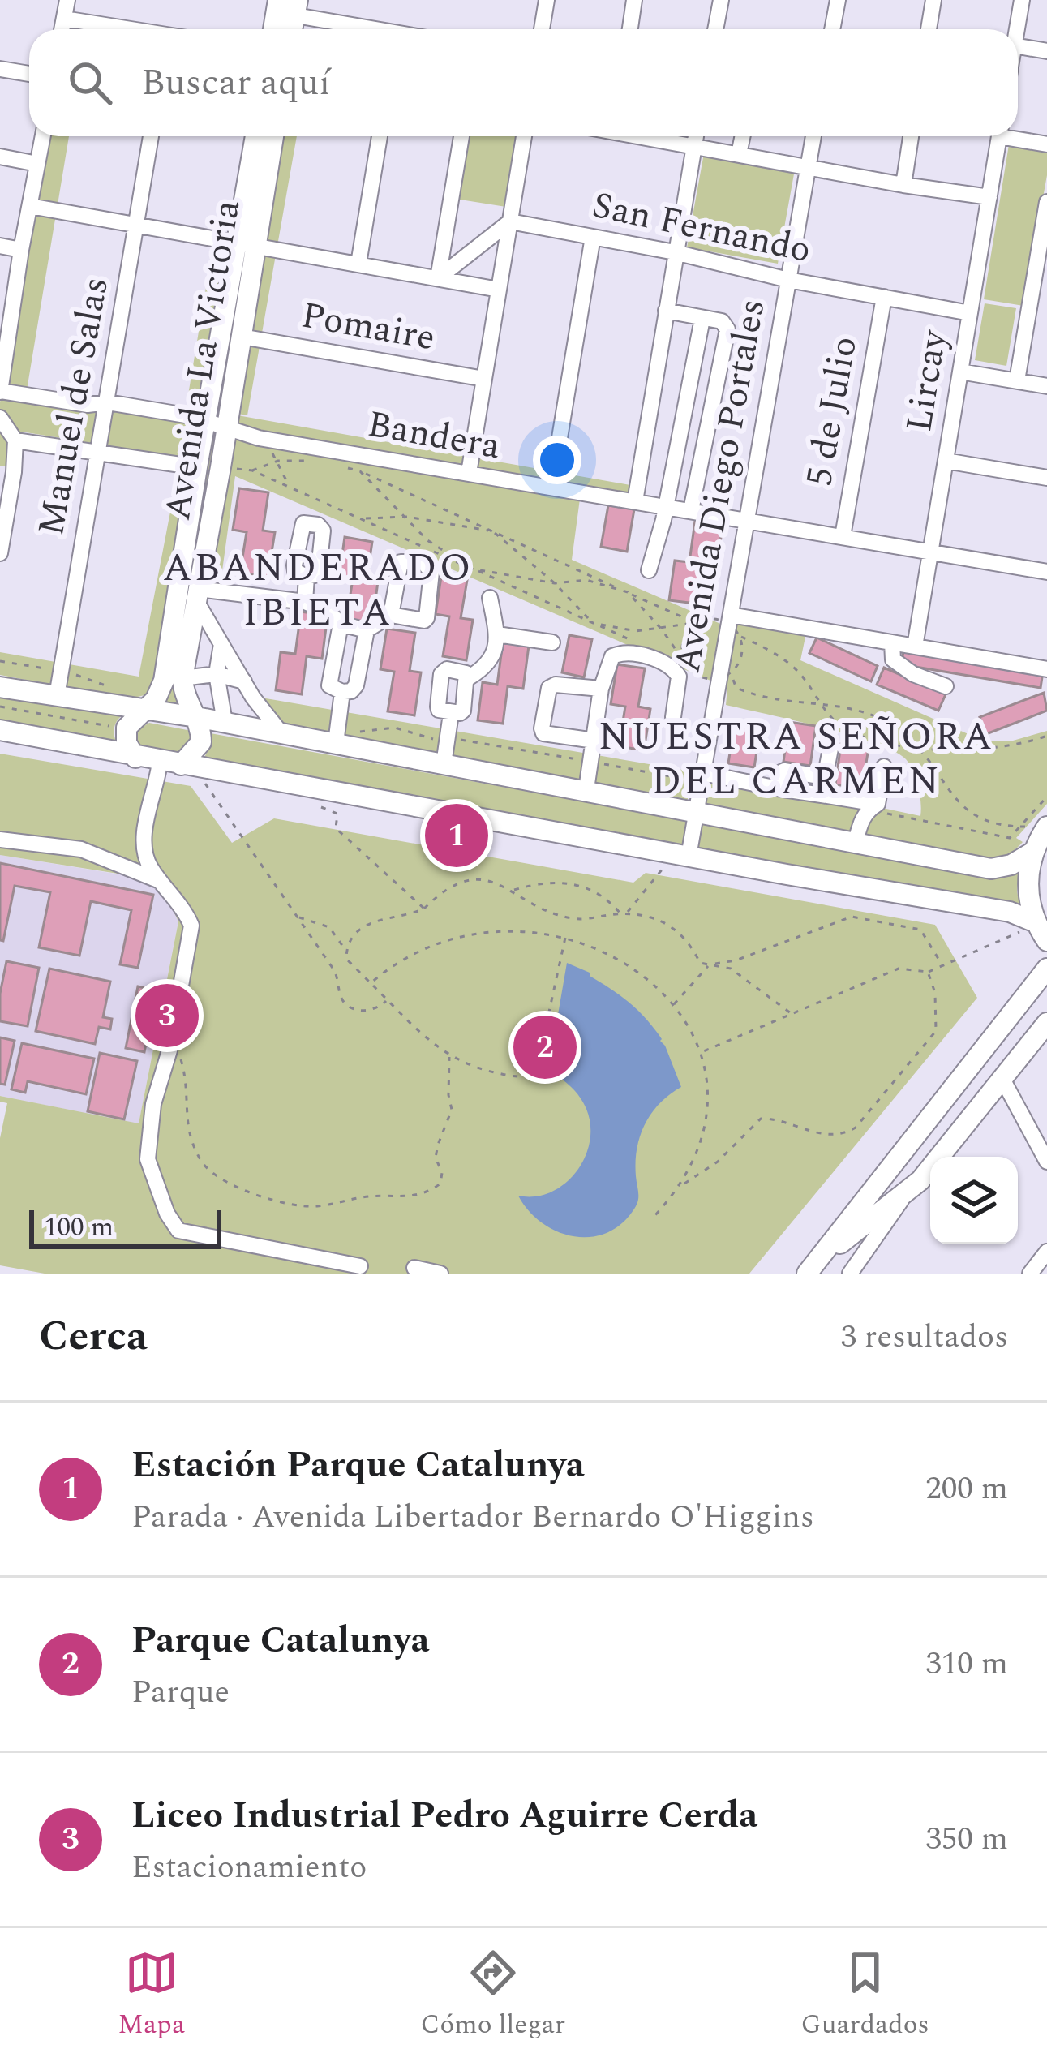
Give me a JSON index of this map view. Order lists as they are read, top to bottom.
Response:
{
  "streets": {
    "main road": ["Avenida La Victoria"],
    "street": [
      "San Fernando",
      "Pomaire",
      "Lircay",
      "Manuel de Salas",
      "5 de Julio",
      "Bandera",
      "Avenida Diego Portales"
    ]
  },
  "crossings": [
    ["San Fernando", "Lircay"],
    ["San Fernando", "5 de Julio"],
    ["San Fernando", "Avenida Diego Portales"],
    ["Pomaire", "Avenida La Victoria"],
    ["Avenida La Victoria", "Bandera"],
    ["Lircay", "Bandera"],
    ["Manuel de Salas", "Bandera"],
    ["5 de Julio", "Bandera"],
    ["Bandera", "Avenida Diego Portales"]
  ],
  "districts": ["ABANDERADO IBIETA", "NUESTRA SEÑORA DEL CARMEN"],
  "scale_bar": "100 m",
  "page": {
    "search": "Buscar aquí",
    "pins": ["1", "3", "2"],
    "scale": "100 m",
    "heading": ["Cerca", "3 resultados"],
    "list": [
      {
        "mark": "1",
        "name": "Estación Parque Catalunya",
        "note": "Parada · Avenida Libertador Bernardo O'Higgins",
        "value": "200 m"
      },
      {
        "mark": "2",
        "name": "Parque Catalunya",
        "note": "Parque",
        "value": "310 m"
      },
      {
        "mark": "3",
        "name": "Liceo Industrial Pedro Aguirre Cerda",
        "note": "Estacionamiento",
        "value": "350 m"
      }
    ],
    "nav": ["Mapa", "Cómo llegar", "Guardados"]
  }
}
